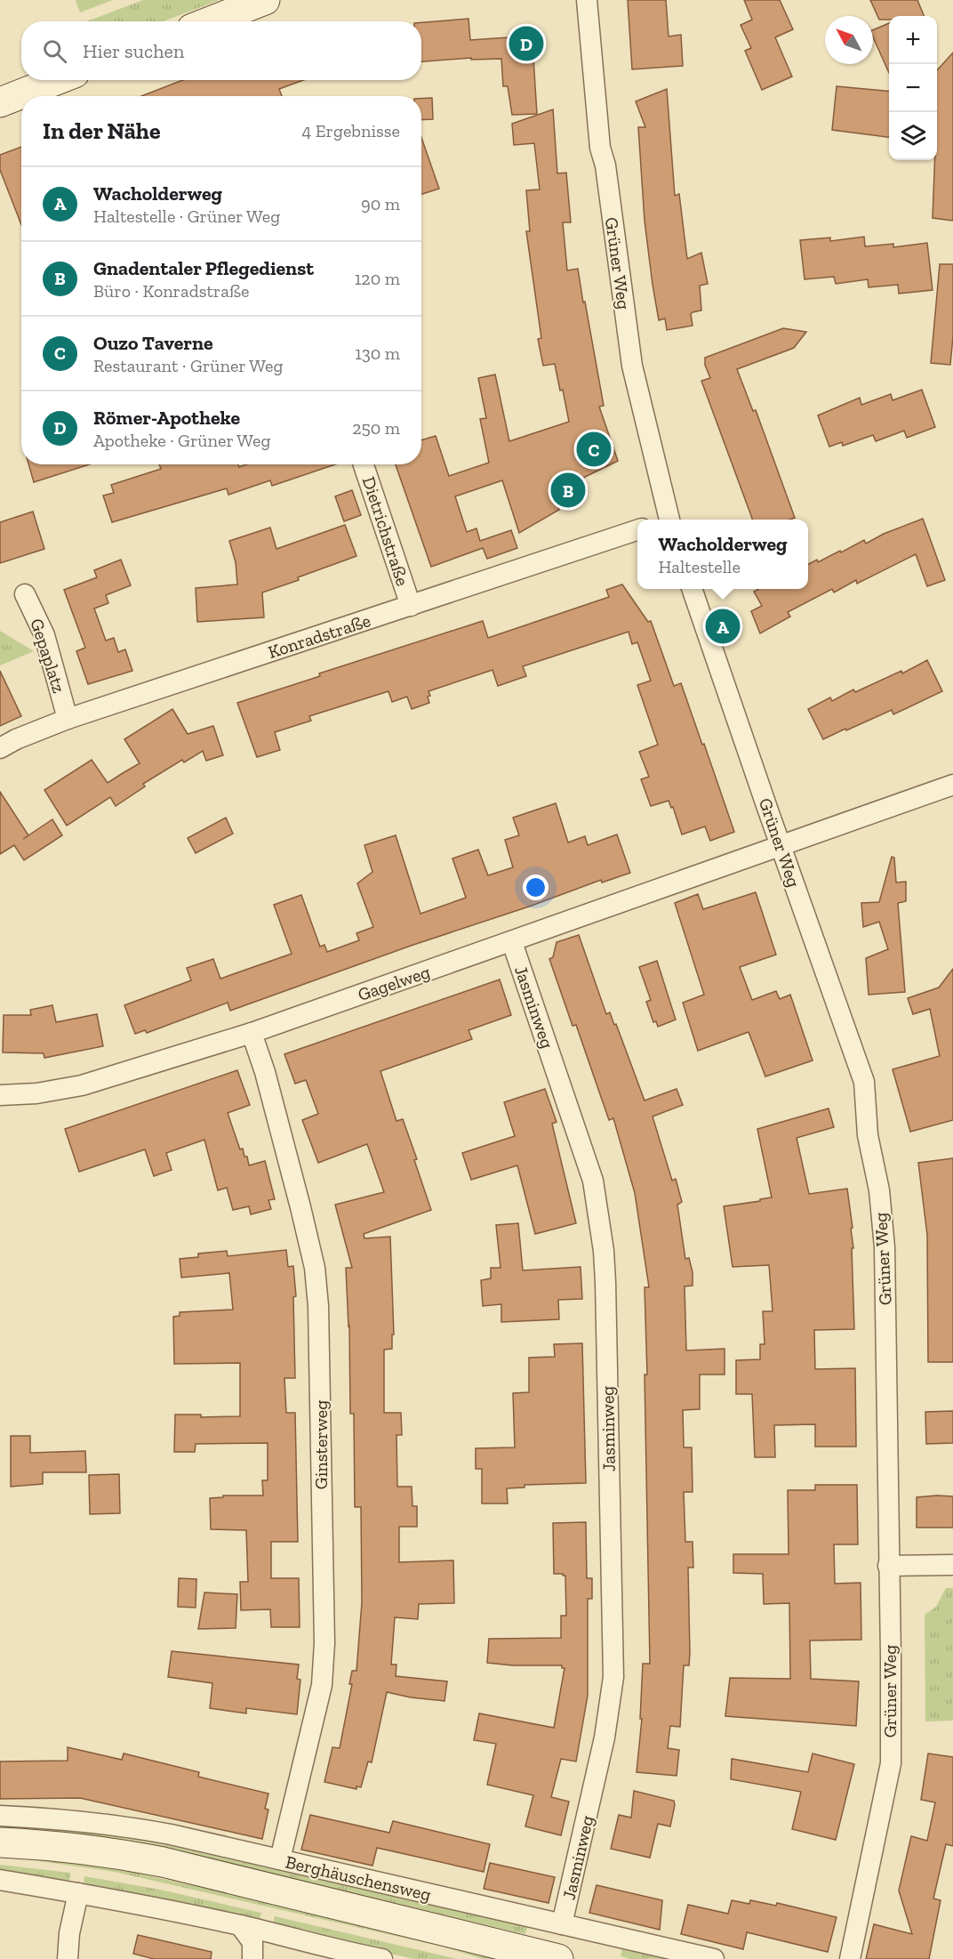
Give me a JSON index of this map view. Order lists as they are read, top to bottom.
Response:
{
  "streets": {
    "main road": ["Berghäuschensweg"],
    "street": [
      "Grüner Weg",
      "Dietrichstraße",
      "Konradstraße",
      "Gepaplatz",
      "Gagelweg",
      "Jasminweg",
      "Ginsterweg"
    ]
  },
  "crossings": [
    ["Grüner Weg", "Gagelweg"],
    ["Dietrichstraße", "Konradstraße"],
    ["Konradstraße", "Gepaplatz"],
    ["Gagelweg", "Jasminweg"],
    ["Gagelweg", "Ginsterweg"],
    ["Jasminweg", "Berghäuschensweg"],
    ["Ginsterweg", "Berghäuschensweg"]
  ],
  "north": "top left",
  "page": {
    "map_buttons": ["+", "−"],
    "search": "Hier suchen",
    "pins": [
      "D",
      "C",
      "B",
      "A"
    ],
    "heading": ["In der Nähe", "4 Ergebnisse"],
    "list": [
      {
        "mark": "A",
        "name": "Wacholderweg",
        "note": "Haltestelle · Grüner Weg",
        "value": "90 m"
      },
      {
        "mark": "B",
        "name": "Gnadentaler Pflegedienst",
        "note": "Büro · Konradstraße",
        "value": "120 m"
      },
      {
        "mark": "C",
        "name": "Ouzo Taverne",
        "note": "Restaurant · Grüner Weg",
        "value": "130 m"
      },
      {
        "mark": "D",
        "name": "Römer-Apotheke",
        "note": "Apotheke · Grüner Weg",
        "value": "250 m"
      }
    ],
    "popup": ["Wacholderweg", "Haltestelle"]
  }
}
